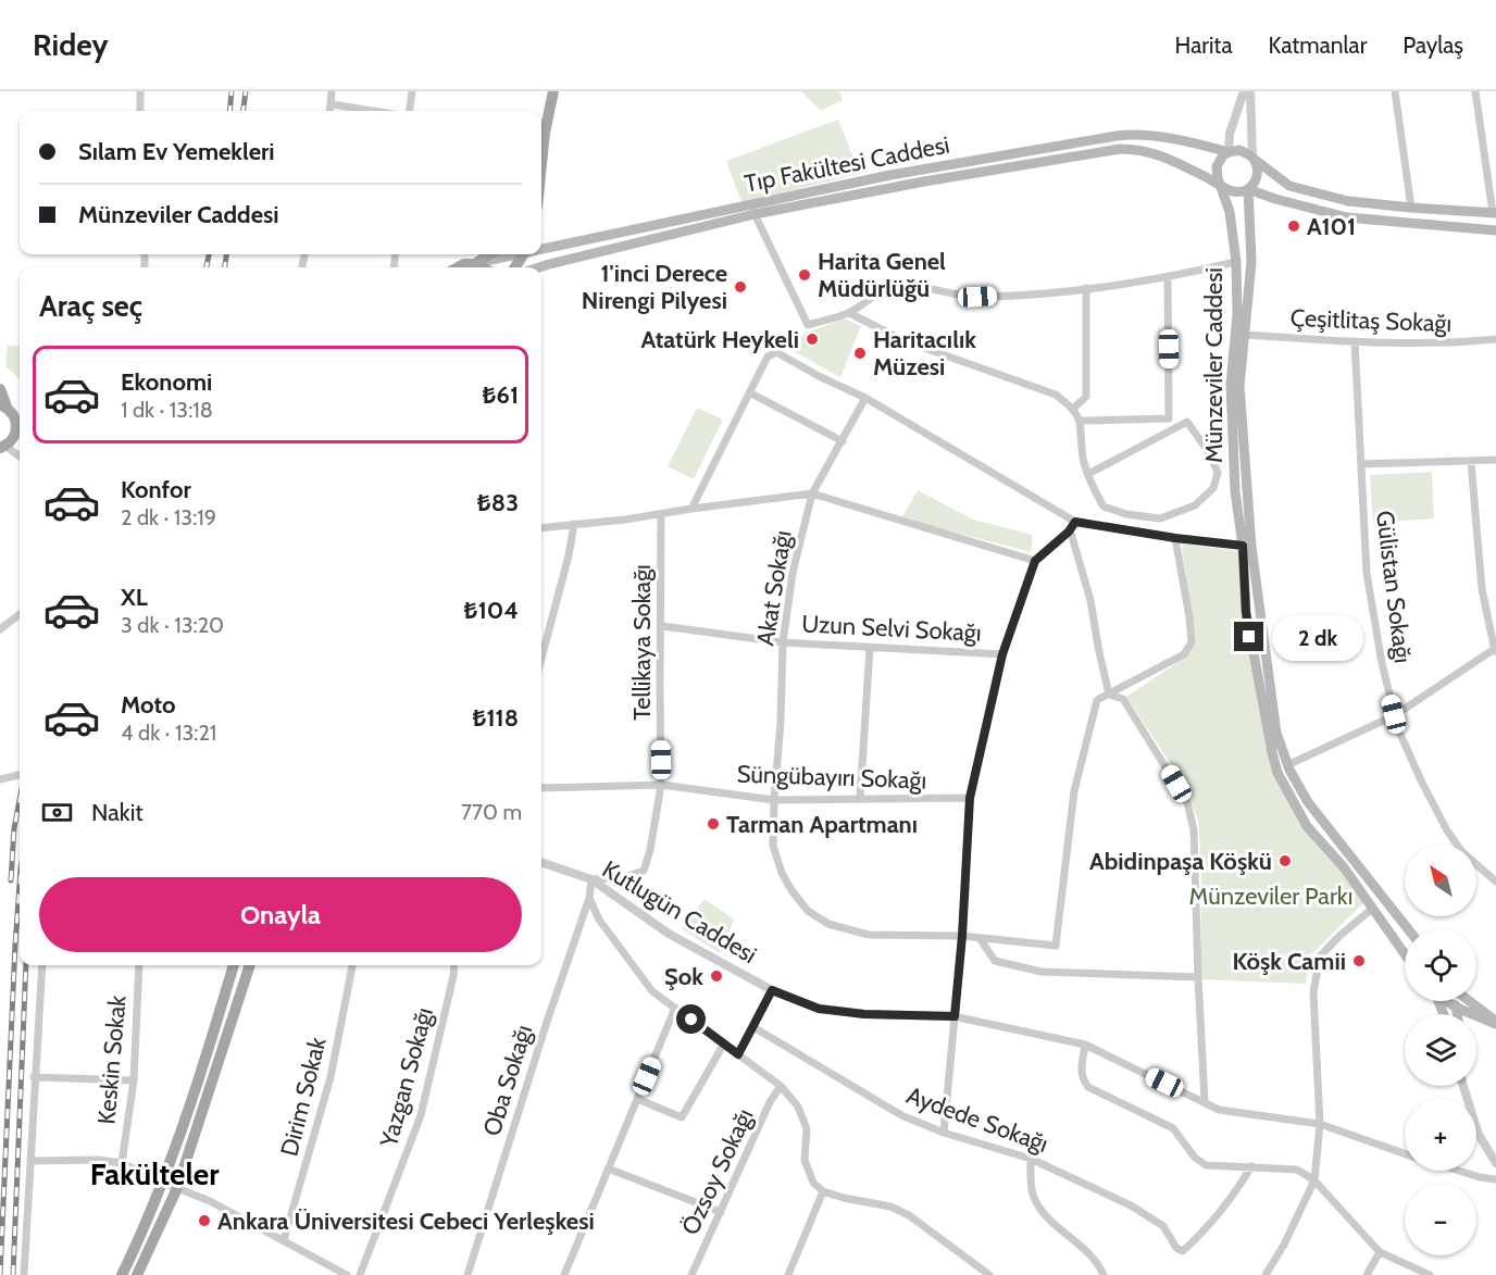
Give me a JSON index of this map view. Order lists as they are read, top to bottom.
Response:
{
  "streets": {
    "main road": ["Tıp Fakültesi Caddesi", "Münzeviler Caddesi"],
    "street": [
      "Çeşitlitaş Sokağı",
      "Gülistan Sokağı",
      "Akat Sokağı",
      "Uzun Selvi Sokağı",
      "Tellikaya Sokağı",
      "Süngübayırı Sokağı",
      "Kutlugün Caddesi",
      "Keskin Sokak",
      "Yazgan Sokağı",
      "Oba Sokağı",
      "Dirim Sokak",
      "Aydede Sokağı",
      "Özsoy Sokağı"
    ]
  },
  "crossings": [
    ["Tıp Fakültesi Caddesi", "Münzeviler Caddesi"],
    ["Çeşitlitaş Sokağı", "Münzeviler Caddesi"],
    ["Çeşitlitaş Sokağı", "Gülistan Sokağı"],
    ["Akat Sokağı", "Uzun Selvi Sokağı"],
    ["Akat Sokağı", "Süngübayırı Sokağı"],
    ["Uzun Selvi Sokağı", "Tellikaya Sokağı"],
    ["Tellikaya Sokağı", "Süngübayırı Sokağı"],
    ["Tellikaya Sokağı", "Kutlugün Caddesi"],
    ["Tellikaya Sokağı", "Oba Sokağı"],
    ["Kutlugün Caddesi", "Oba Sokağı"]
  ],
  "districts": ["Fakülteler"],
  "parks": ["Münzeviler Parkı"],
  "places": [
    "A101",
    "Harita Genel Müdürlüğü",
    "1'inci Derece Nirengi Pilyesi",
    "Atatürk Heykeli",
    "Haritacılık Müzesi",
    "Tarman Apartmanı",
    "Abidinpaşa Köşkü",
    "Köşk Camii",
    "Şok",
    "Ankara Üniversitesi Cebeci Yerleşkesi"
  ],
  "north": "top left",
  "page": {
    "header": "Ridey",
    "nav": ["Harita", "Katmanlar", "Paylaş"],
    "banner": ["Sılam Ev Yemekleri", "Münzeviler Caddesi"],
    "heading": "Araç seç",
    "list": [
      {
        "name": "Ekonomi",
        "note": "1 dk · 13:18",
        "value": "₺61"
      },
      {
        "name": "Konfor",
        "note": "2 dk · 13:19",
        "value": "₺83"
      },
      {
        "name": "XL",
        "note": "3 dk · 13:20",
        "value": "₺104"
      },
      {
        "name": "Moto",
        "note": "4 dk · 13:21",
        "value": "₺118"
      }
    ],
    "bubble": "2 dk",
    "pay": ["Nakit", "770 m"],
    "map_buttons": ["+", "−"],
    "buttons": "Onayla"
  }
}
